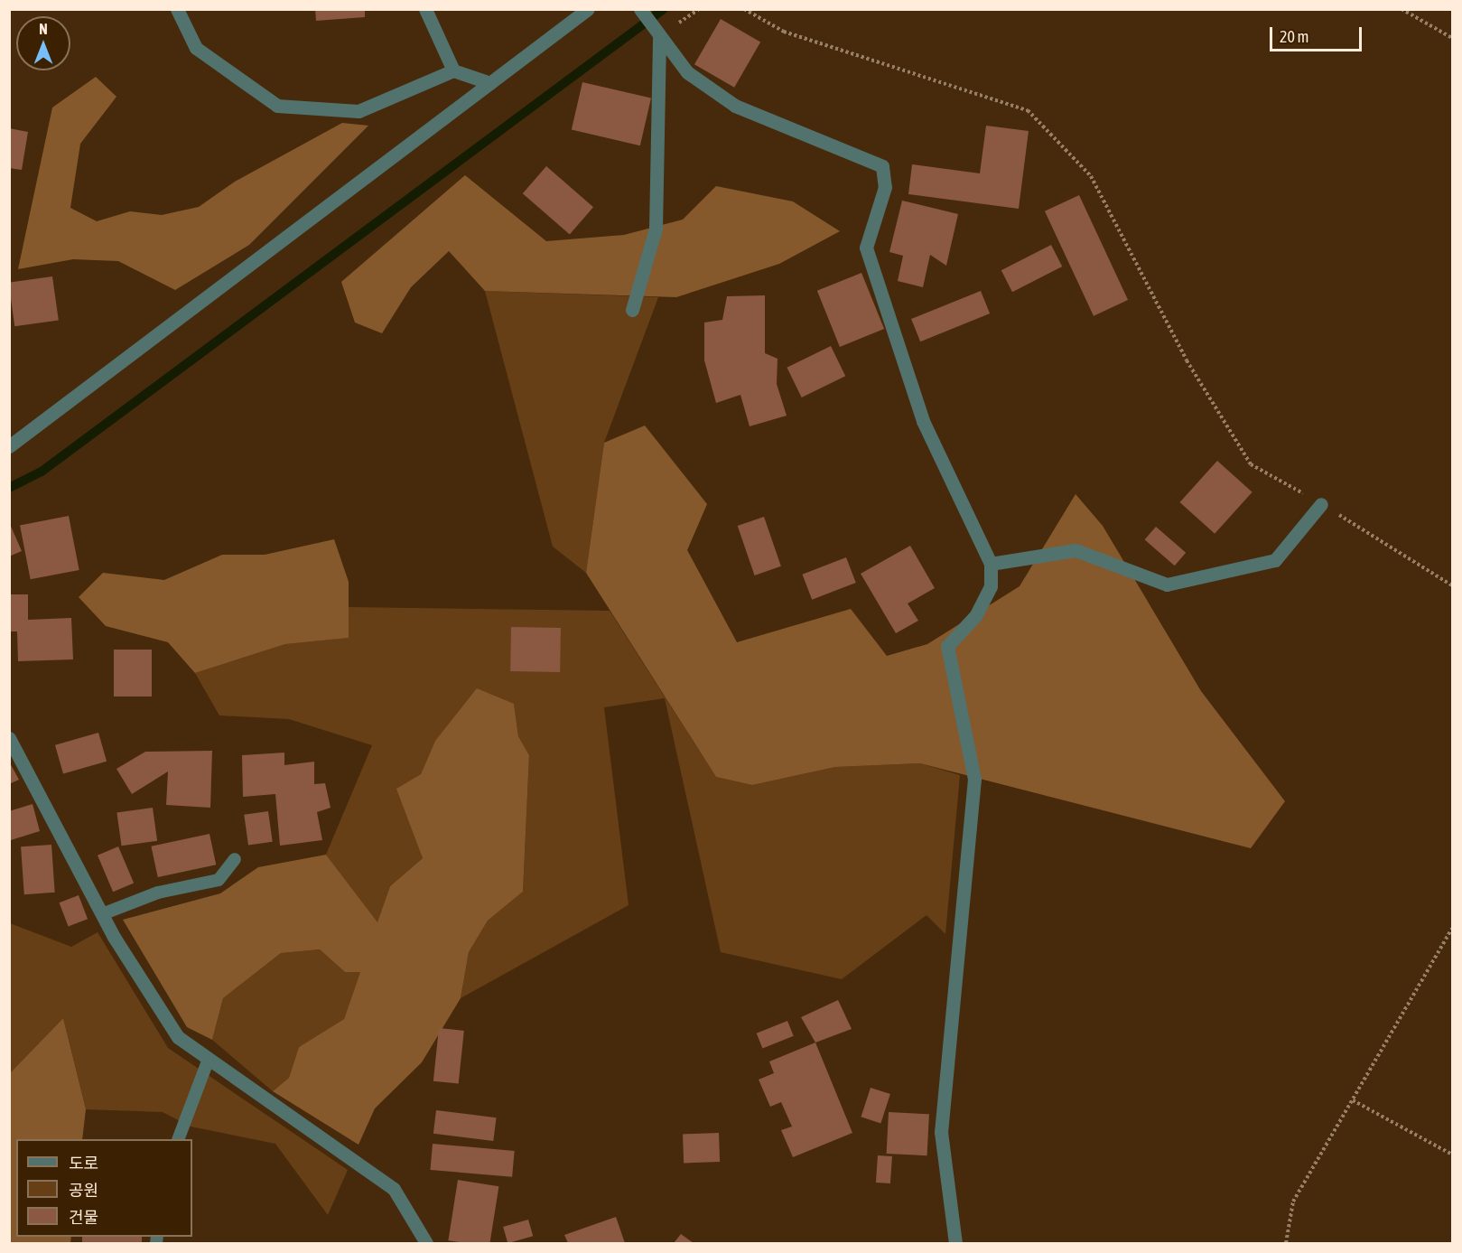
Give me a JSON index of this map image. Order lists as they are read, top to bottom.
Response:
{
  "legend": ["도로", "공원", "건물"],
  "scale_bar": "20 m",
  "north": "top"
}
